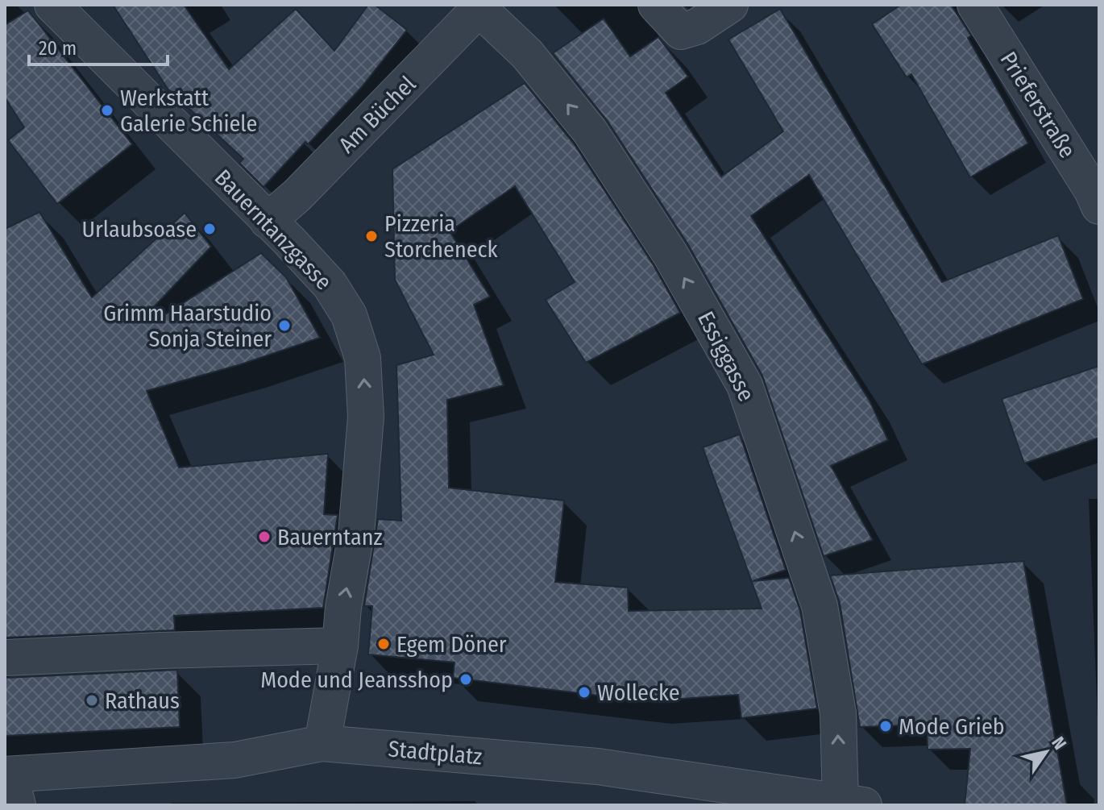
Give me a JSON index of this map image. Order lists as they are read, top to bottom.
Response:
{
  "streets": {
    "street": [
      "Prieferstraße",
      "Am Büchel",
      "Bauerntanzgasse",
      "Essiggasse",
      "Stadtplatz"
    ]
  },
  "crossings": [
    ["Am Büchel", "Bauerntanzgasse"],
    ["Am Büchel", "Essiggasse"],
    ["Bauerntanzgasse", "Stadtplatz"],
    ["Essiggasse", "Stadtplatz"]
  ],
  "one_way": ["Bauerntanzgasse", "Essiggasse"],
  "places": [
    "Werkstatt Galerie Schiele",
    "Urlaubsoase",
    "Pizzeria Storcheneck",
    "Grimm Haarstudio Sonja Steiner",
    "Bauerntanz",
    "Egem Döner",
    "Mode und Jeansshop",
    "Wollecke",
    "Rathaus",
    "Mode Grieb"
  ],
  "scale_bar": "20 m",
  "north": "top right"
}
